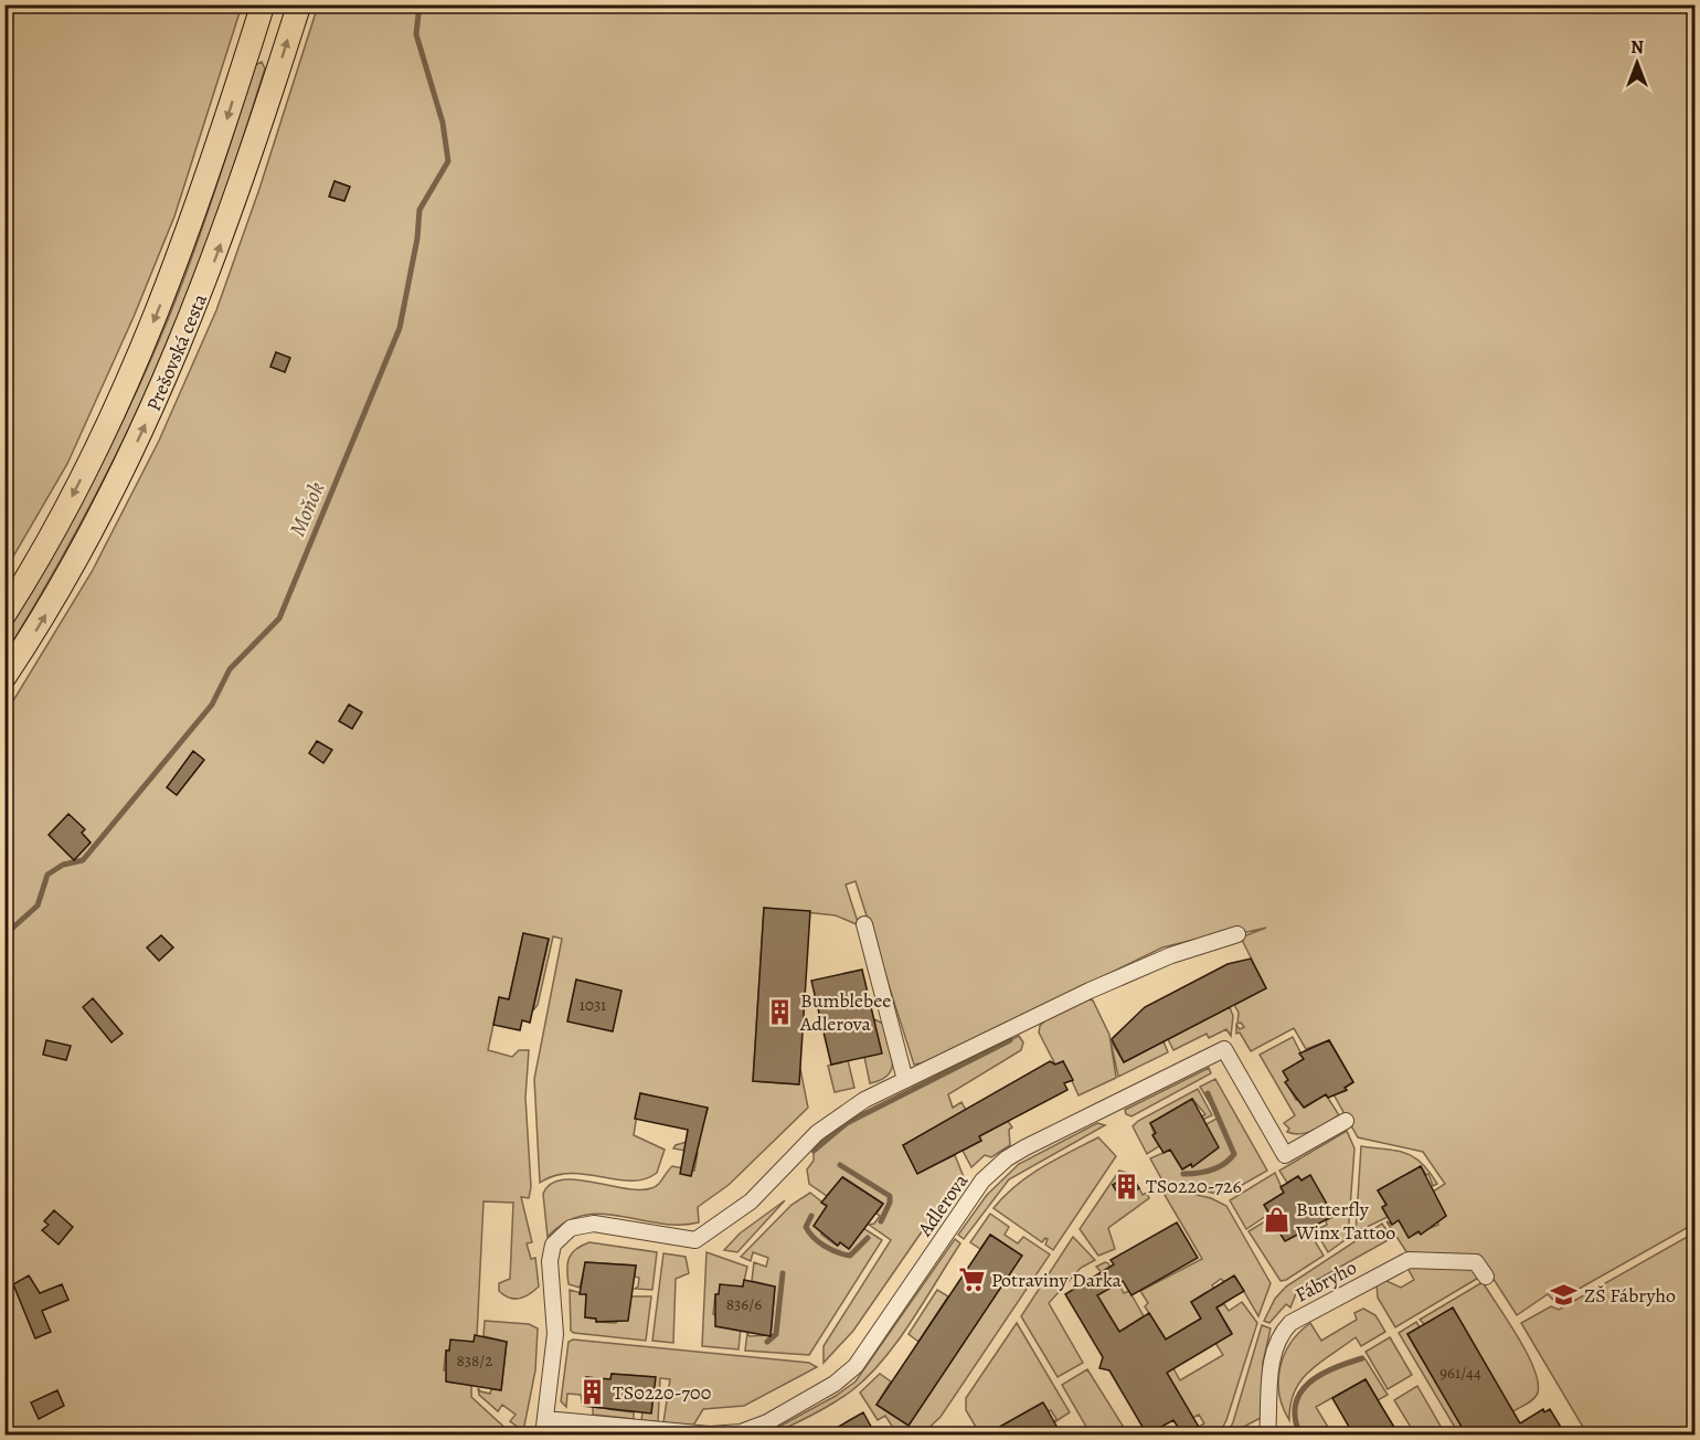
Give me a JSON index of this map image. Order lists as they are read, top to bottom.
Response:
{
  "streets": {
    "highway": ["Prešovská cesta"],
    "street": ["Adlerova", "Fábryho"]
  },
  "water": ["Moňok"],
  "places": {
    "building": ["Bumblebee Adlerova", "TS0220-726", "TS0220-700"],
    "shop": ["Butterfly Winx Tattoo"],
    "supermarket": ["Potraviny Darka"],
    "school or university": ["ZŠ Fábryho"]
  },
  "house_numbers": [
    "1031",
    "836/6",
    "838/2",
    "961/44"
  ],
  "north": "top"
}
